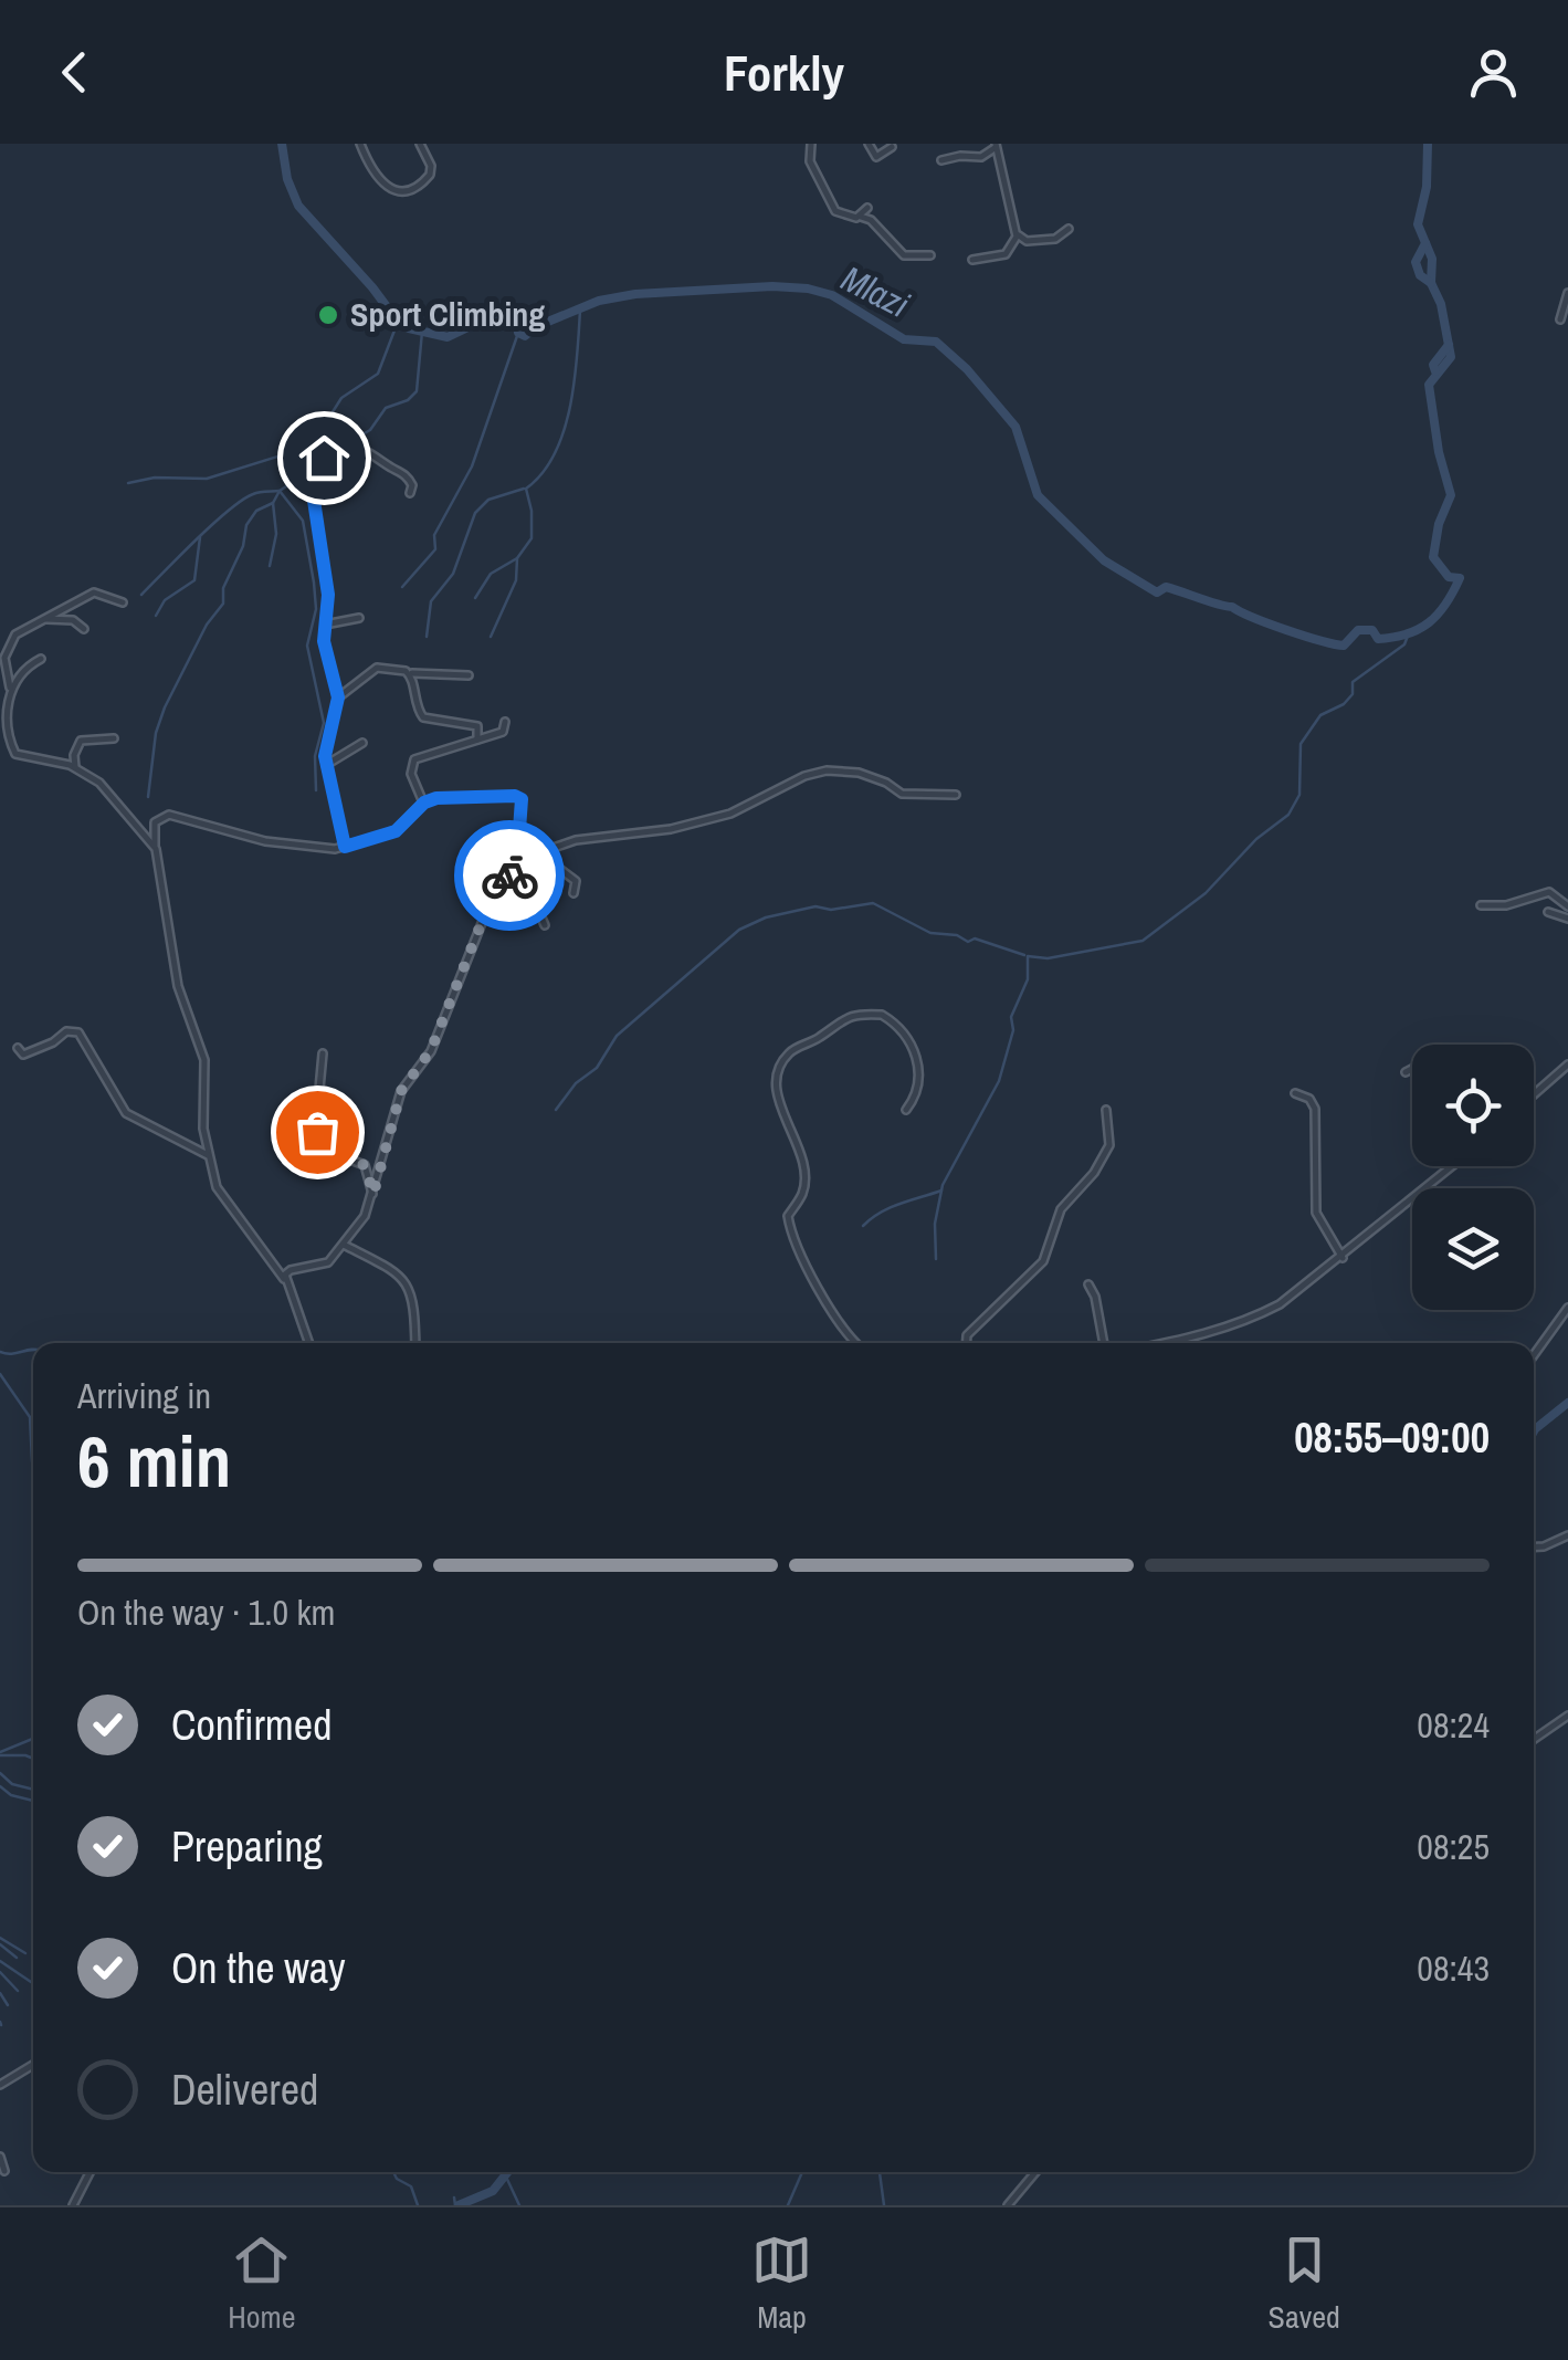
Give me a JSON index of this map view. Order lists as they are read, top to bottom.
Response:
{
  "water": ["Mlazi"],
  "places": ["Sport Climbing"],
  "page": {
    "header": "Forkly",
    "heading": ["6 min", "Arriving in", "08:55–09:00"],
    "bar": "On the way · 1.0 km",
    "list": [
      ["Confirmed", "08:24"],
      ["Preparing", "08:25"],
      ["On the way", "08:43"],
      "Delivered"
    ],
    "tabs": ["Home", "Map", "Saved"]
  }
}
